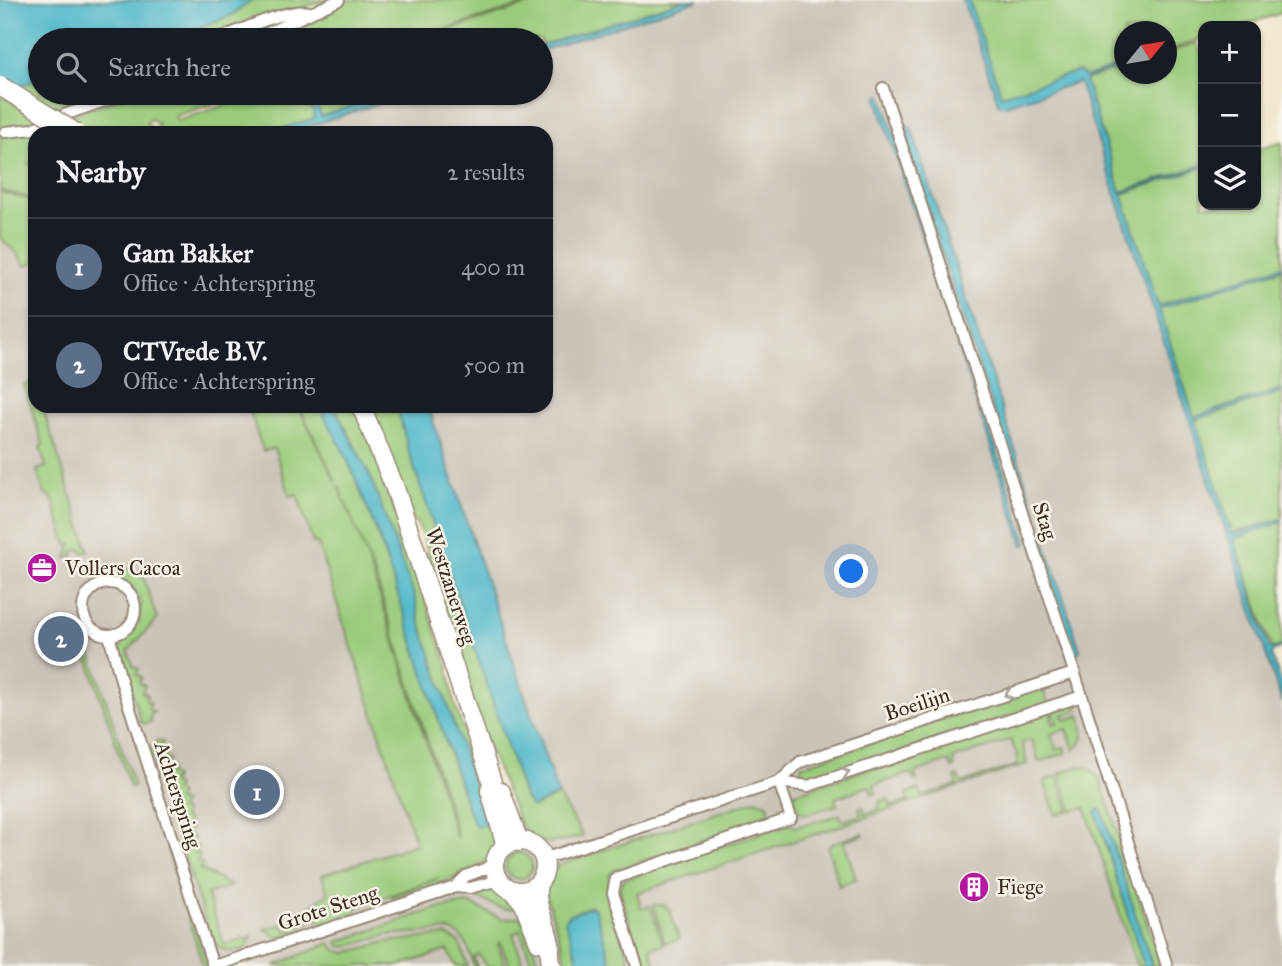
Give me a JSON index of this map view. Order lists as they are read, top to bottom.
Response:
{
  "streets": {
    "main road": ["Westzanerweg"],
    "street": [
      "Stag",
      "Boeilijn",
      "Achterspring",
      "Grote Steng"
    ]
  },
  "crossings": [
    ["Stag", "Boeilijn"],
    ["Westzanerweg", "Boeilijn"],
    ["Westzanerweg", "Grote Steng"],
    ["Boeilijn", "Grote Steng"],
    ["Achterspring", "Grote Steng"]
  ],
  "places": {
    "office": ["Vollers Cacoa"],
    "building": ["Fiege"]
  },
  "north": "top right",
  "page": {
    "map_buttons": ["+", "−"],
    "search": "Search here",
    "heading": ["Nearby", "2 results"],
    "list": [
      {
        "mark": "1",
        "name": "Gam Bakker",
        "note": "Office · Achterspring",
        "value": "400 m"
      },
      {
        "mark": "2",
        "name": "CTVrede B.V.",
        "note": "Office · Achterspring",
        "value": "500 m"
      }
    ],
    "pins": ["2", "1"]
  }
}
